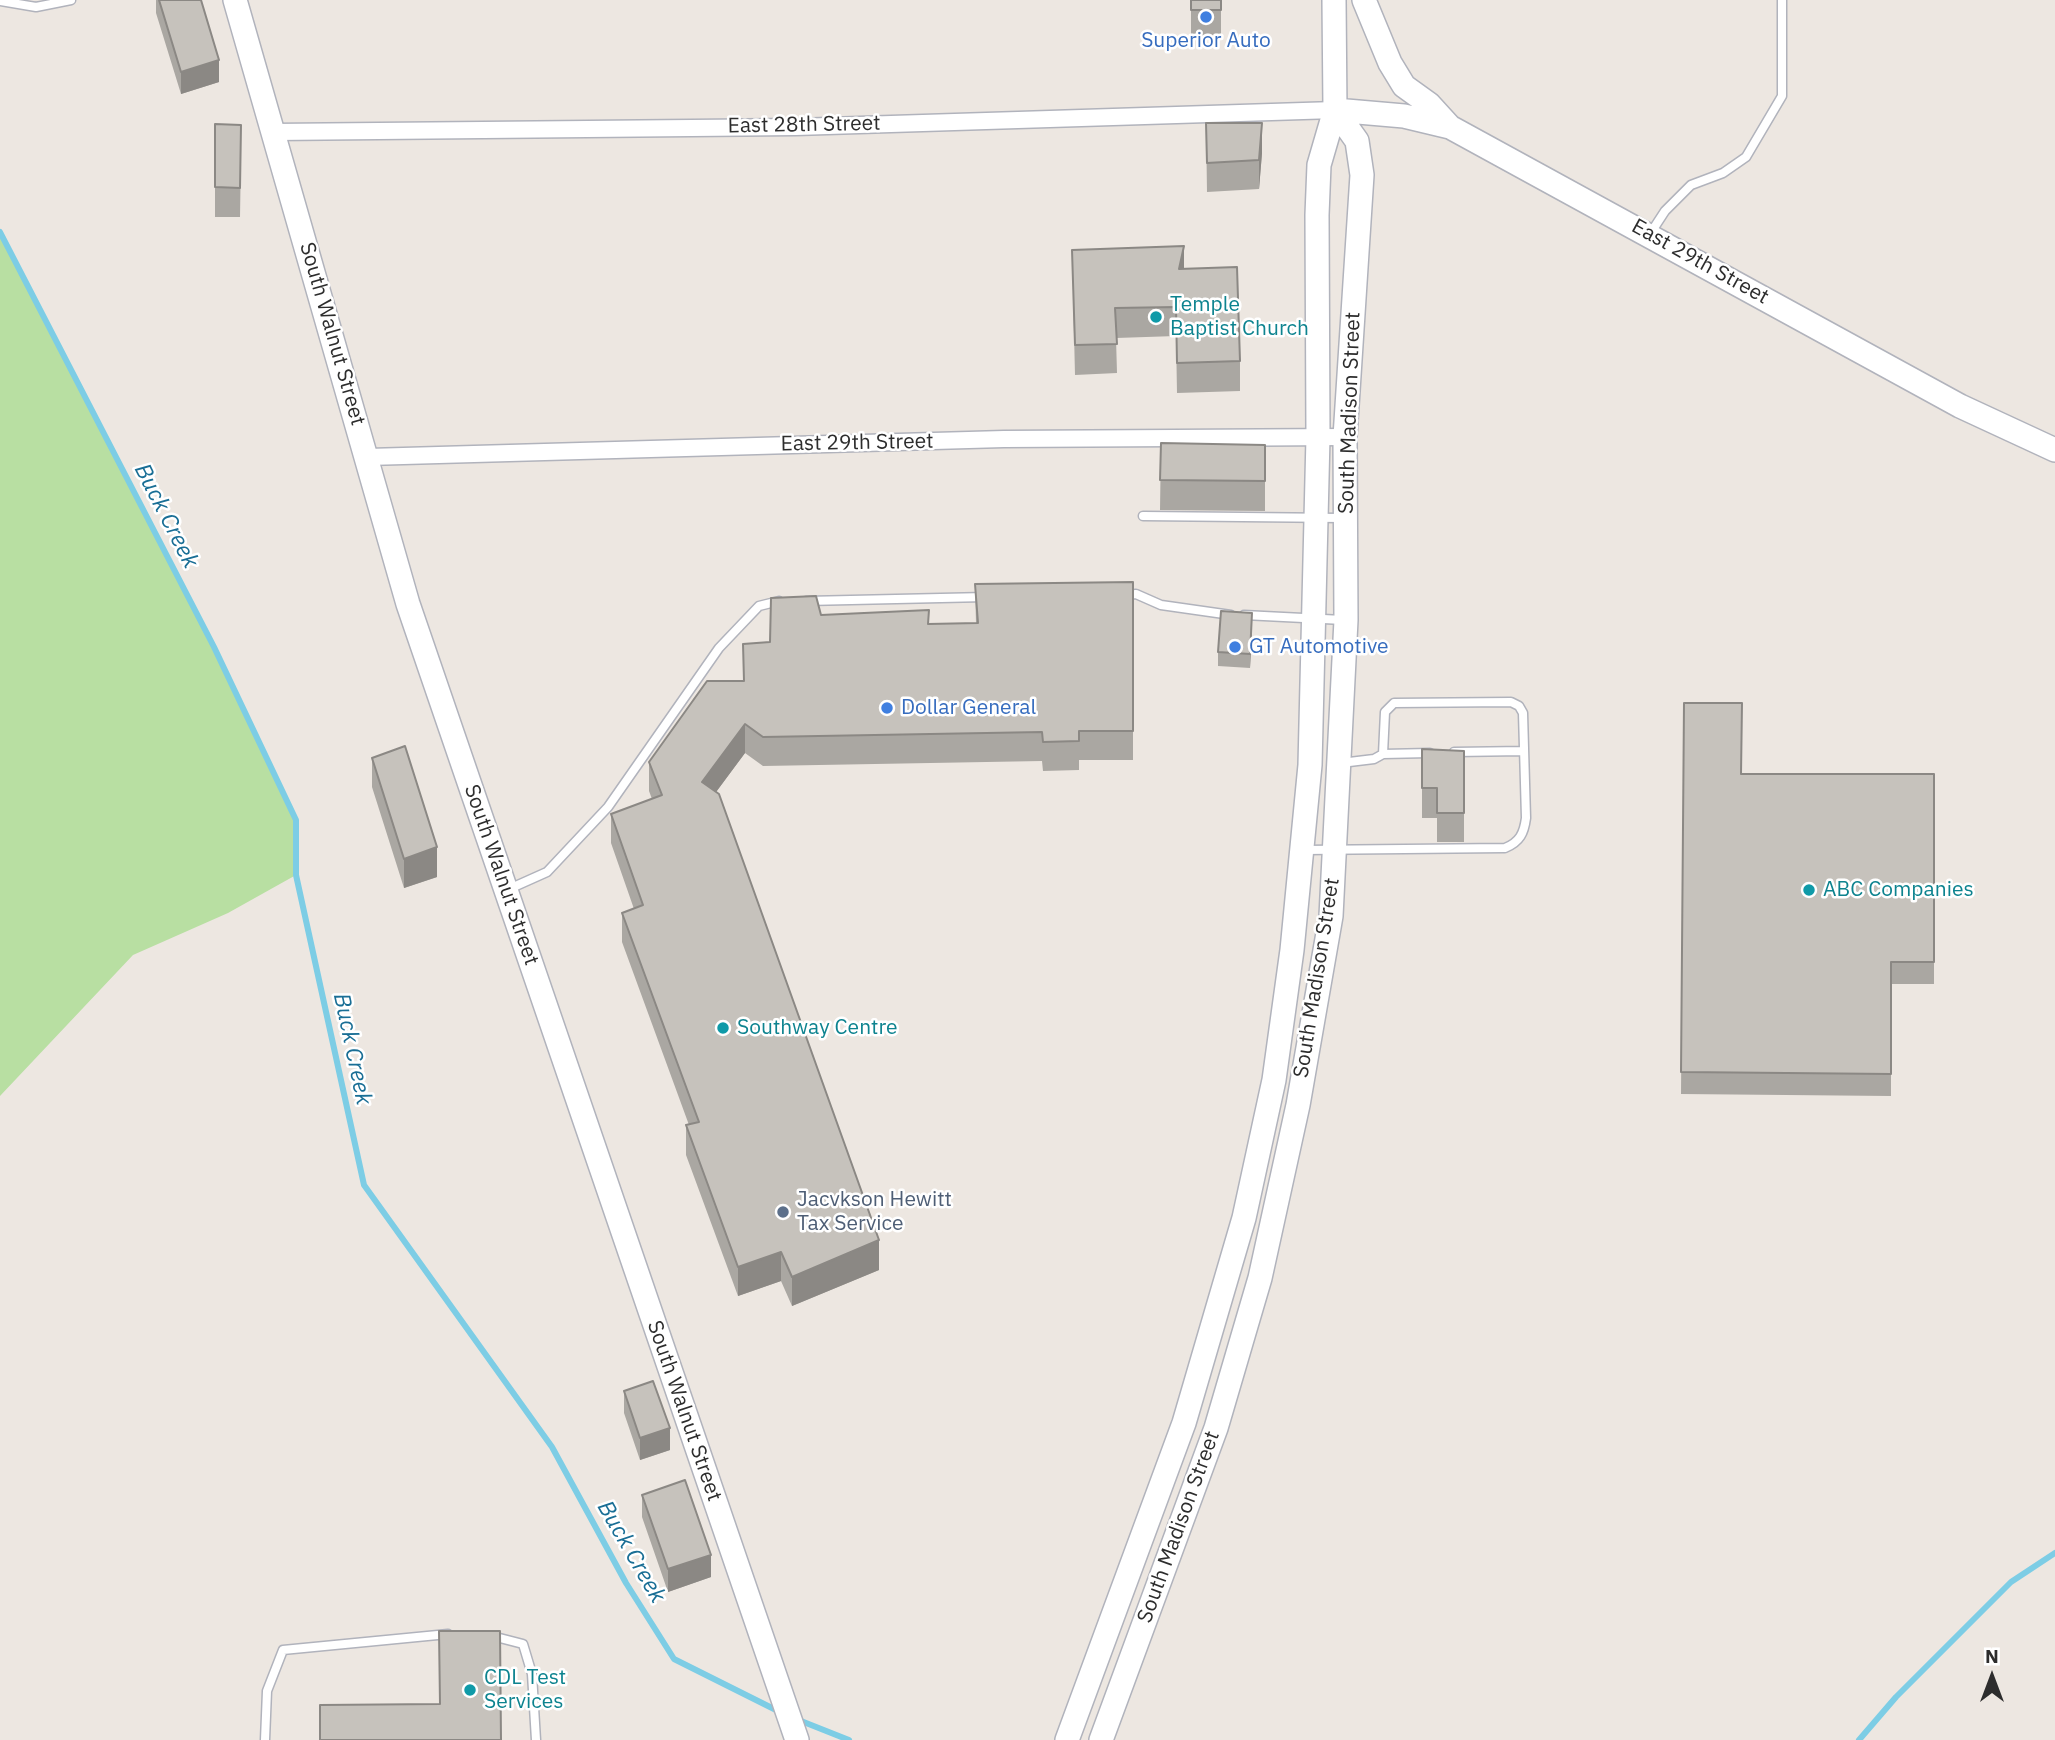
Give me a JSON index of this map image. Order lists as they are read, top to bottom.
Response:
{
  "streets": {
    "main road": ["East 29th Street", "South Walnut Street", "South Madison Street"],
    "street": ["East 28th Street"]
  },
  "crossings": [
    ["East 28th Street", "East 29th Street"],
    ["East 28th Street", "South Walnut Street"],
    ["East 28th Street", "South Madison Street"],
    ["East 29th Street", "South Walnut Street"],
    ["East 29th Street", "South Madison Street"]
  ],
  "water": ["Buck Creek"],
  "places": [
    "Superior Auto",
    "Temple Baptist Church",
    "GT Automotive",
    "Dollar General",
    "ABC Companies",
    "Southway Centre",
    "Jacvkson Hewitt Tax Service",
    "CDL Test Services"
  ],
  "north": "top"
}
